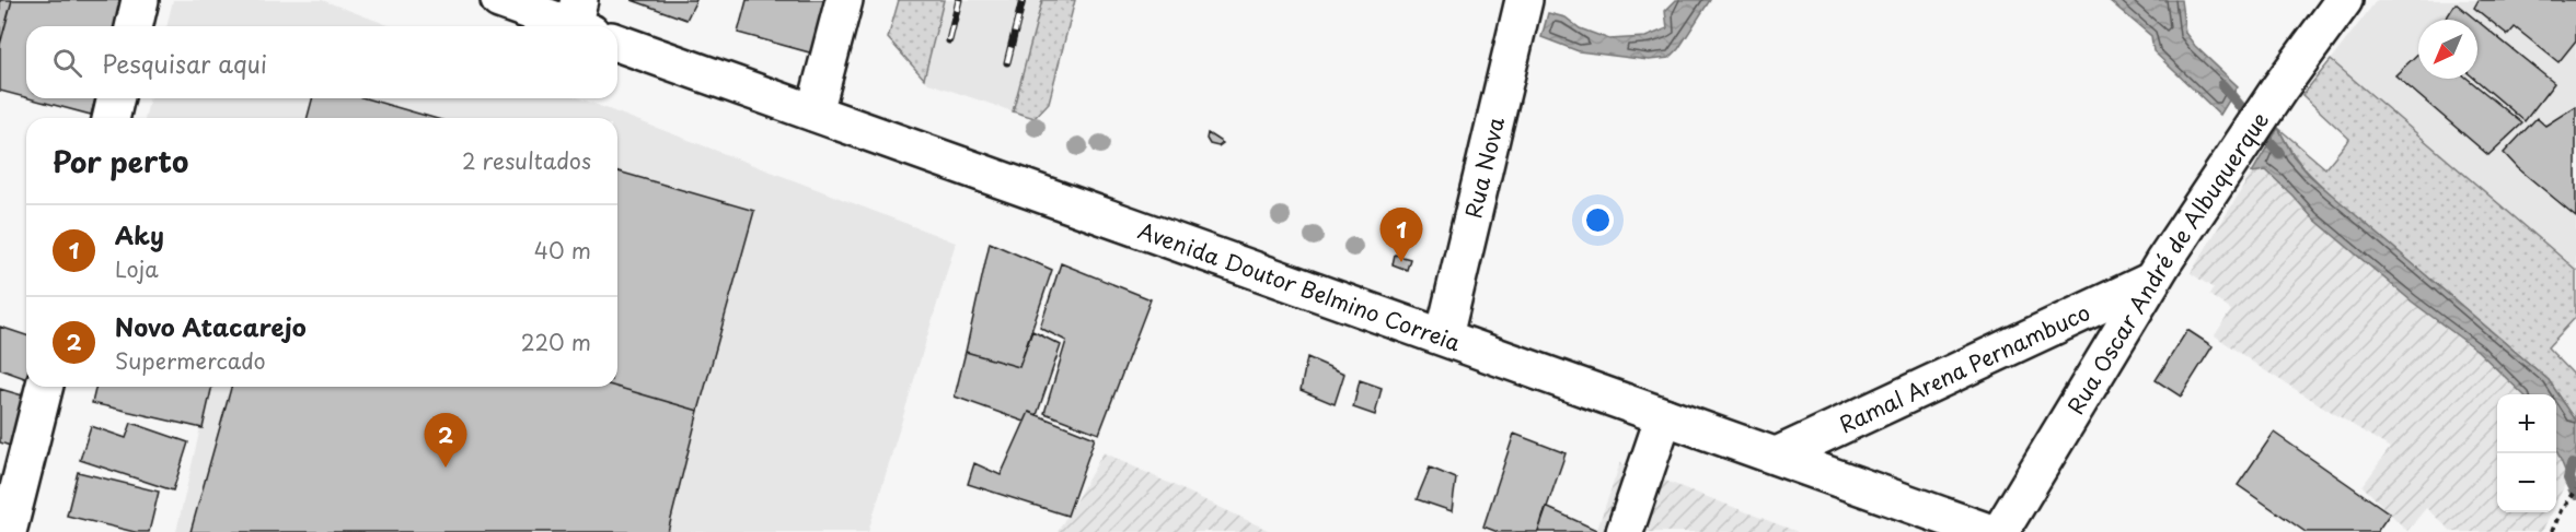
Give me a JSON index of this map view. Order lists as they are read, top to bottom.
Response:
{
  "streets": {
    "street": [
      "Rua Nova",
      "Rua Oscar André de Albuquerque",
      "Avenida Doutor Belmino Correia",
      "Ramal Arena Pernambuco"
    ]
  },
  "crossings": [
    ["Rua Nova", "Avenida Doutor Belmino Correia"],
    ["Rua Oscar André de Albuquerque", "Ramal Arena Pernambuco"],
    ["Avenida Doutor Belmino Correia", "Ramal Arena Pernambuco"]
  ],
  "north": "bottom left",
  "page": {
    "search": "Pesquisar aqui",
    "heading": ["Por perto", "2 resultados"],
    "list": [
      {
        "mark": "1",
        "name": "Aky",
        "note": "Loja",
        "value": "40 m"
      },
      {
        "mark": "2",
        "name": "Novo Atacarejo",
        "note": "Supermercado",
        "value": "220 m"
      }
    ],
    "pins": ["1", "2"],
    "map_buttons": ["+", "−"]
  }
}
